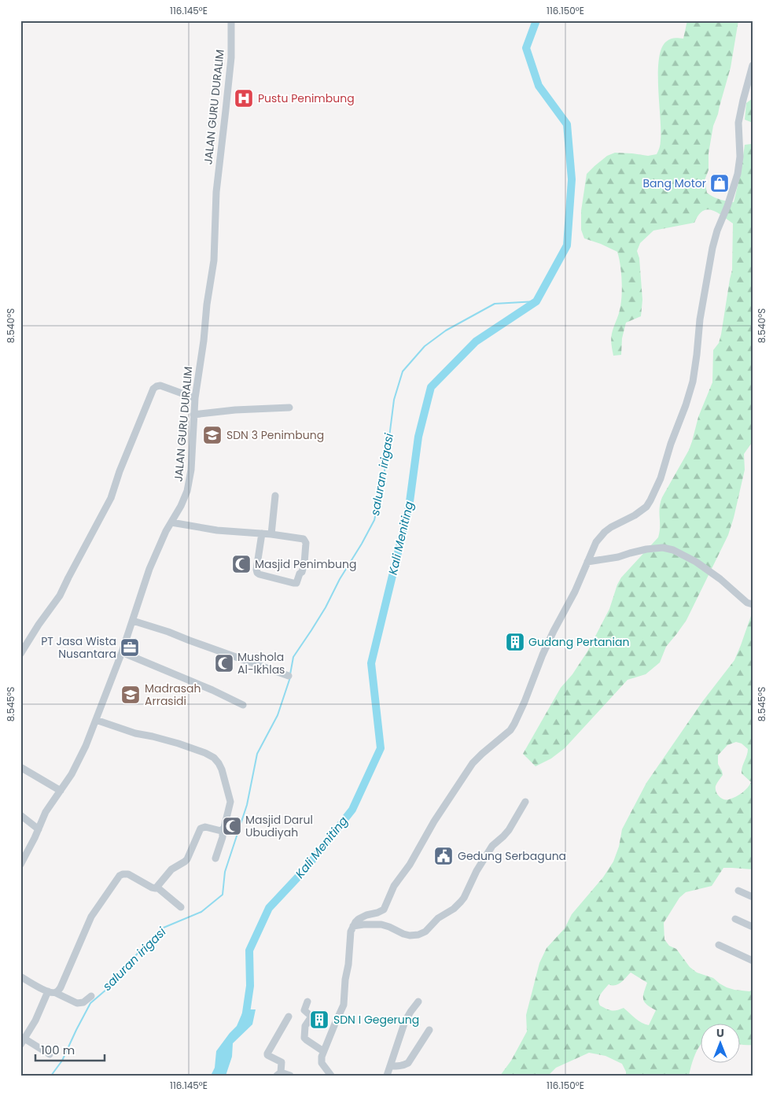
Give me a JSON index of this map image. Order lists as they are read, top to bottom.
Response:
{
  "streets": {
    "street": ["JALAN GURU DURALIM"]
  },
  "water": ["saluran irigasi", "Kali Meniting"],
  "places": {
    "hospital": ["Pustu Penimbung"],
    "shop": ["Bang Motor"],
    "school or university": ["SDN 3 Penimbung", "Madrasah Arrasidi"],
    "mosque": ["Masjid Penimbung", "Mushola Al-Ikhlas", "Masjid Darul Ubudiyah"],
    "building": ["Gudang Pertanian", "SDN I Gegerung"],
    "office": ["PT Jasa Wista Nusantara"],
    "public building": ["Gedung Serbaguna"]
  },
  "scale_bar": "100 m",
  "north": "top",
  "coordinates": [
    "116.145°E",
    "116.150°E",
    "8.540°S",
    "8.545°S"
  ]
}
